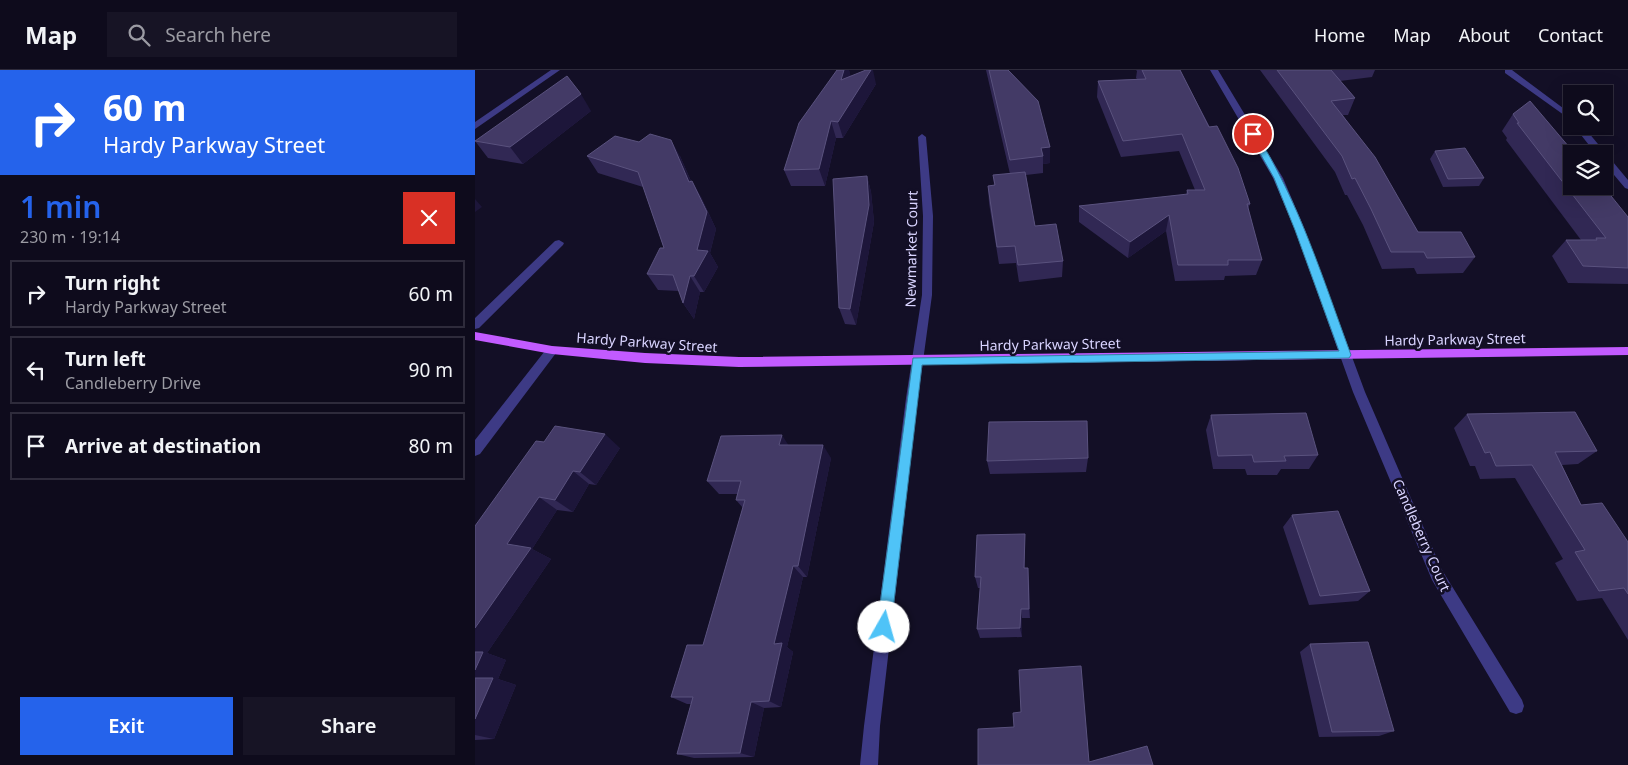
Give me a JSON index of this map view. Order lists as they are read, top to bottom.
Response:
{
  "streets": {
    "main road": ["Hardy Parkway Street"],
    "street": ["Newmarket Court", "Candleberry Court"]
  },
  "crossings": [
    ["Newmarket Court", "Hardy Parkway Street"],
    ["Hardy Parkway Street", "Candleberry Court"]
  ],
  "page": {
    "header": "Map",
    "search": "Search here",
    "nav": [
      "Home",
      "Map",
      "About",
      "Contact"
    ],
    "turn": ["60 m", "Hardy Parkway Street"],
    "heading": ["1 min", "230 m · 19:14"],
    "list": [
      {
        "name": "Turn right",
        "note": "Hardy Parkway Street",
        "value": "60 m"
      },
      {
        "name": "Turn left",
        "note": "Candleberry Drive",
        "value": "90 m"
      },
      {
        "name": "Arrive at destination",
        "value": "80 m"
      }
    ],
    "buttons": ["Exit", "Share"]
  }
}
